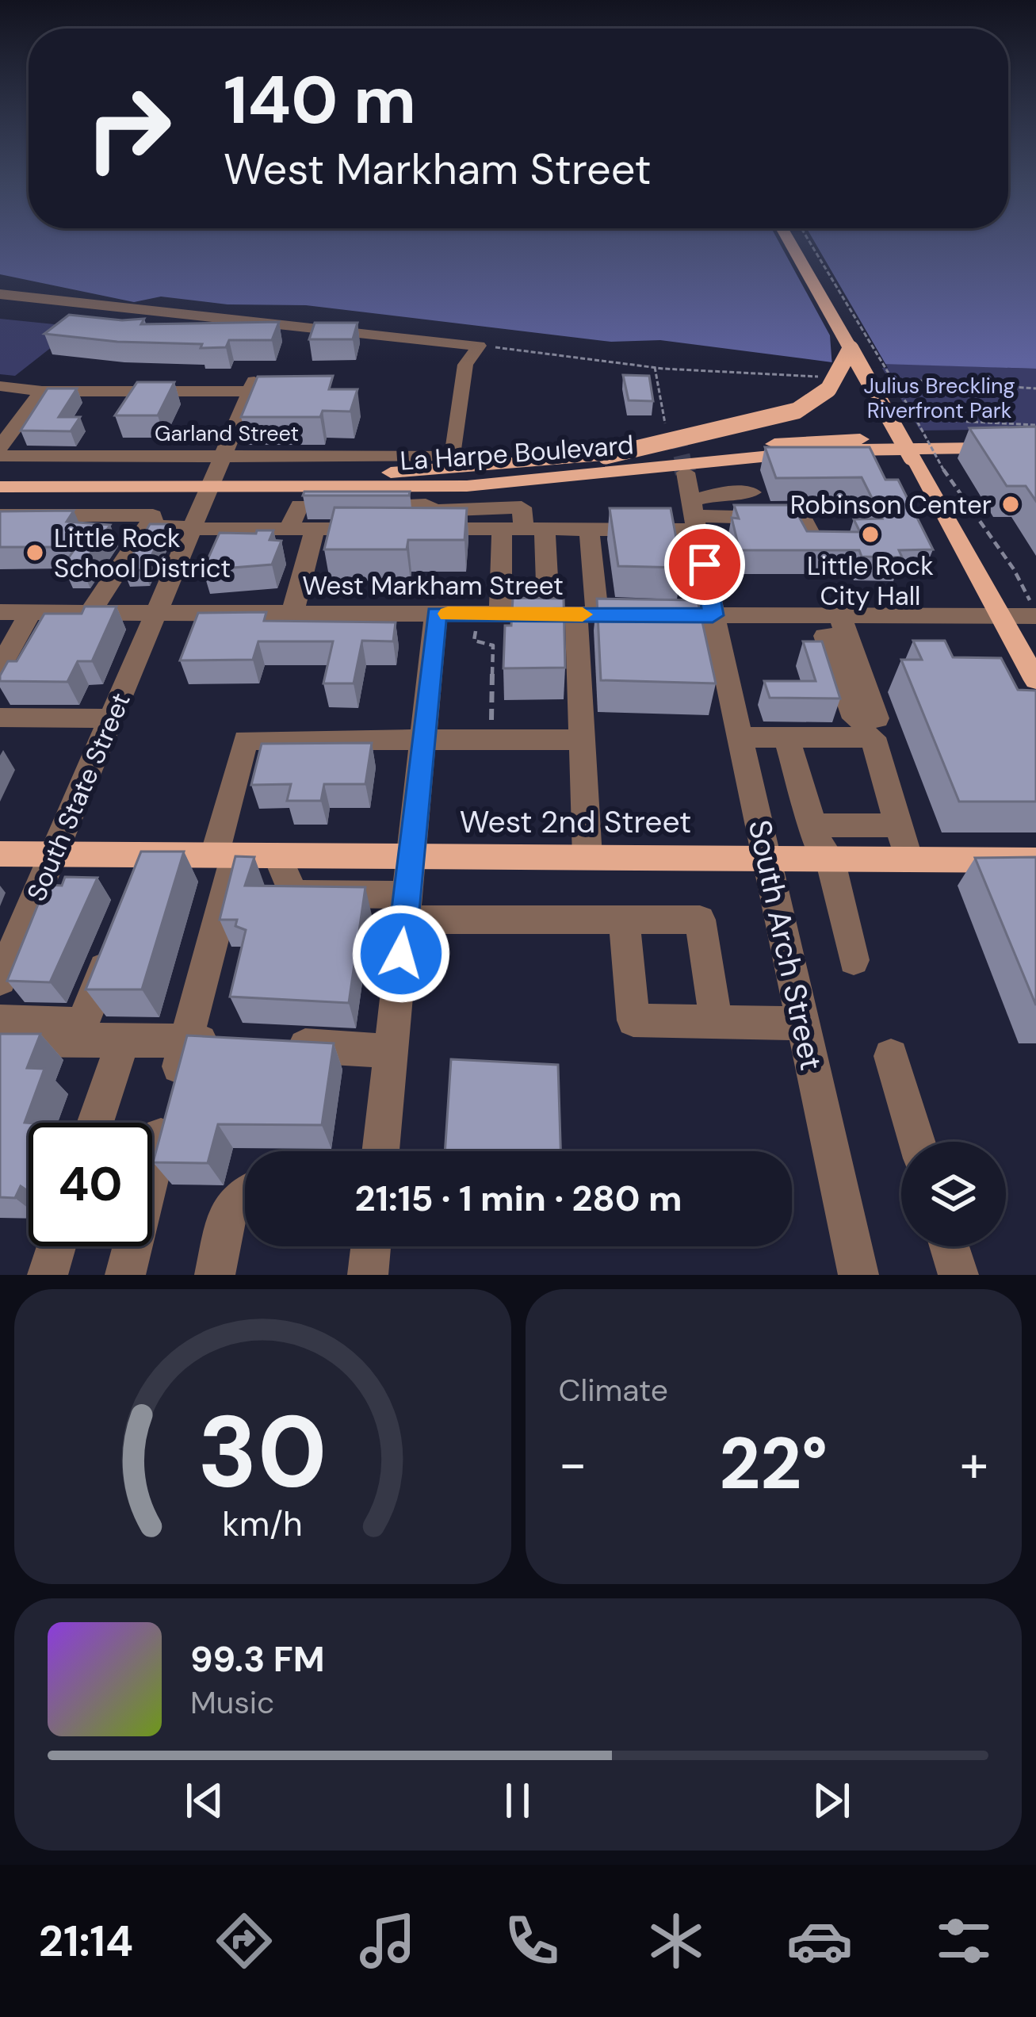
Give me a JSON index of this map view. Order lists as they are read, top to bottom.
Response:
{
  "streets": {
    "main road": ["La Harpe Boulevard", "West 2nd Street"],
    "street": [
      "Garland Street",
      "West Markham Street",
      "South State Street",
      "South Arch Street"
    ]
  },
  "crossings": [
    ["Garland Street", "La Harpe Boulevard"],
    ["Garland Street", "South State Street"],
    ["La Harpe Boulevard", "South State Street"],
    ["West Markham Street", "South State Street"],
    ["West Markham Street", "South Arch Street"],
    ["South State Street", "West 2nd Street"],
    ["West 2nd Street", "South Arch Street"]
  ],
  "parks": ["Julius Breckling Riverfront Park"],
  "places": ["Robinson Center", "Little Rock City Hall", "Little Rock School District"],
  "page": {
    "turn": ["140 m", "West Markham Street"],
    "limit": "40",
    "trip": "21:15 · 1 min · 280 m",
    "tile": "Climate",
    "heat": ["−", "22°", "+"],
    "song": ["99.3 FM", "Music"],
    "tabs": "21:14",
    "gauge": ["30", "km/h"]
  }
}
